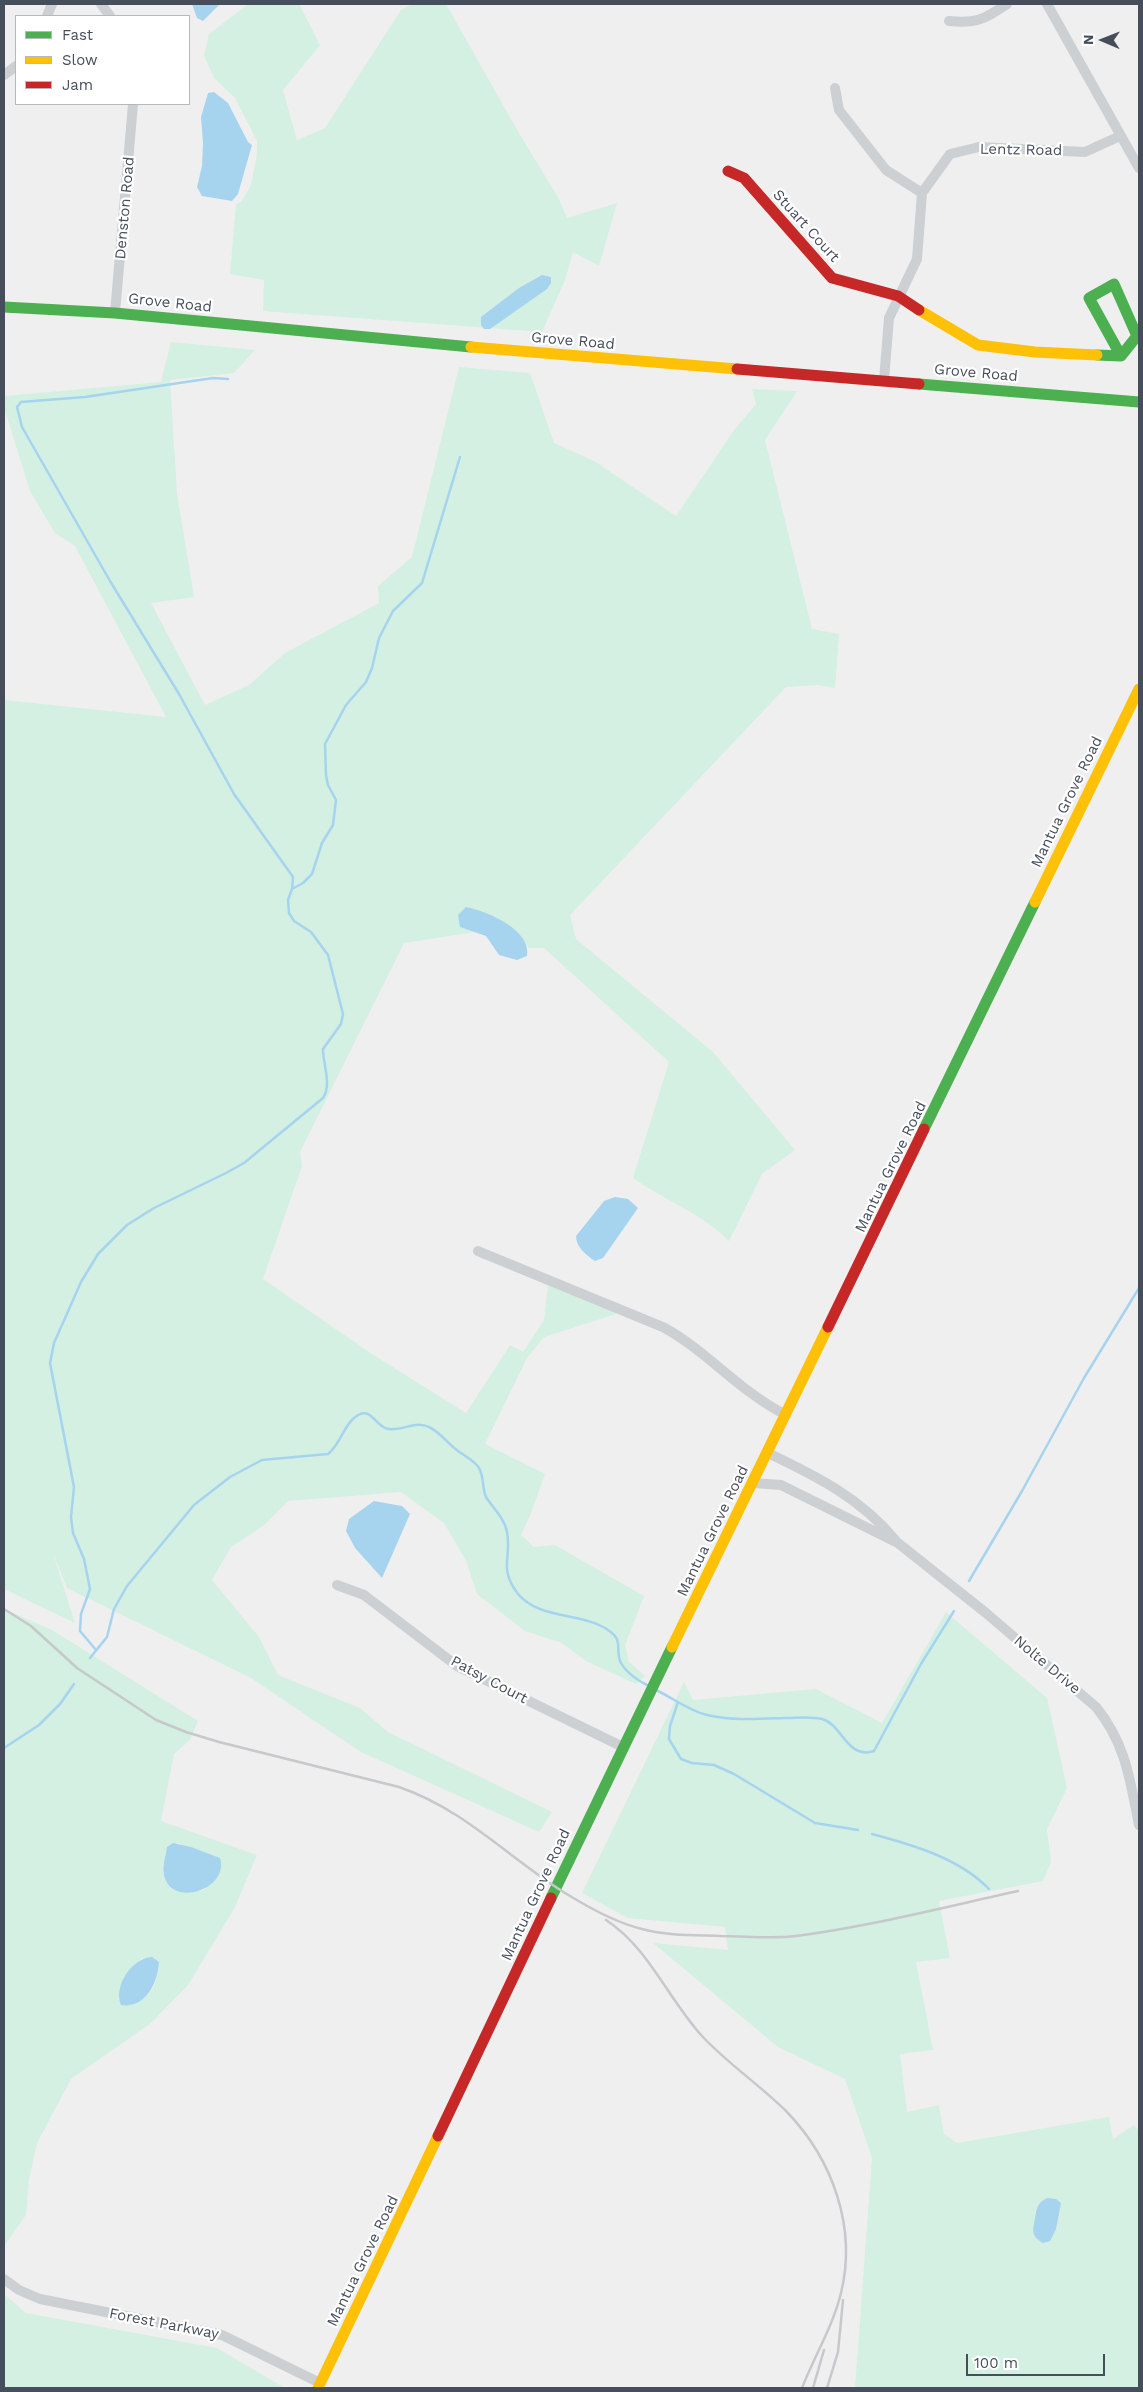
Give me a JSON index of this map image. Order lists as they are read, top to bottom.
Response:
{
  "streets": {
    "main road": ["Stuart Court", "Grove Road", "Mantua Grove Road"],
    "street": [
      "Lentz Road",
      "Denston Road",
      "Nolte Drive",
      "Patsy Court",
      "Forest Parkway"
    ]
  },
  "crossings": [
    ["Denston Road", "Grove Road"],
    ["Mantua Grove Road", "Nolte Drive"],
    ["Mantua Grove Road", "Patsy Court"],
    ["Mantua Grove Road", "Forest Parkway"]
  ],
  "legend": ["Fast", "Slow", "Jam"],
  "scale_bar": "100 m",
  "north": "left"
}
